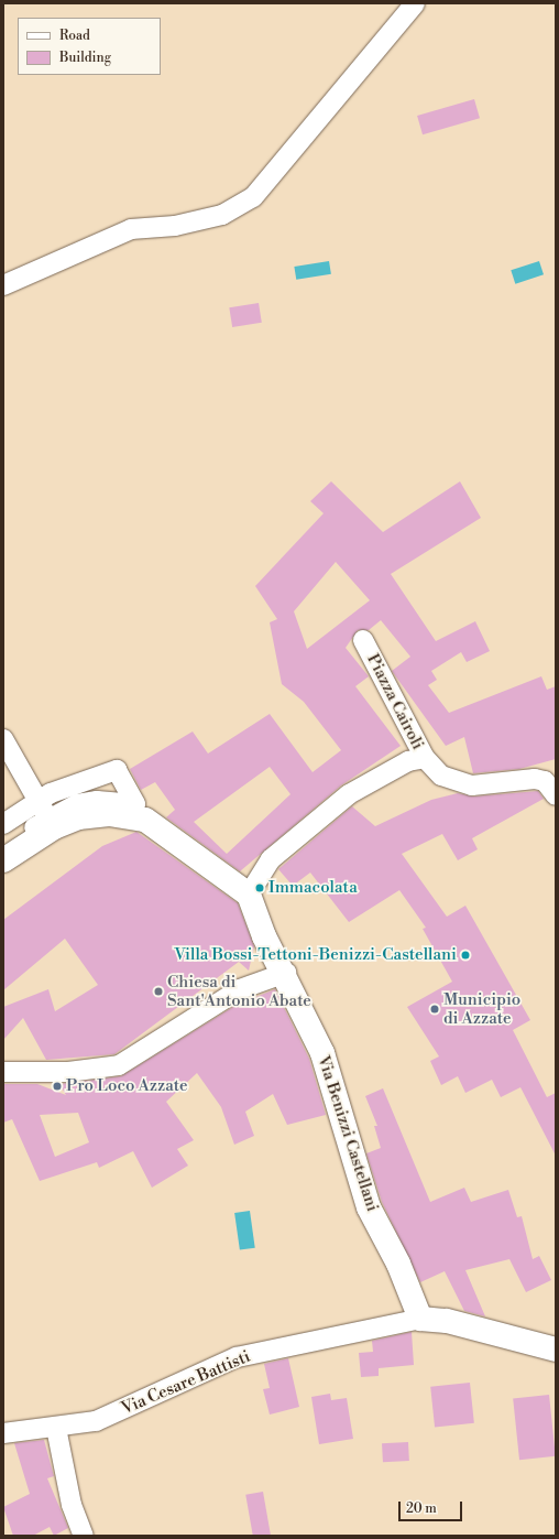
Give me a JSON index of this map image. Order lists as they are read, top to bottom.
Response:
{
  "streets": {
    "street": ["Piazza Cairoli", "Via Benizzi Castellani", "Via Cesare Battisti"]
  },
  "crossings": [
    ["Piazza Cairoli", "Via Benizzi Castellani"],
    ["Via Benizzi Castellani", "Via Cesare Battisti"]
  ],
  "places": [
    "Immacolata",
    "Villa Bossi-Tettoni-Benizzi-Castellani",
    "Chiesa di Sant'Antonio Abate",
    "Municipio di Azzate",
    "Pro Loco Azzate"
  ],
  "legend": ["Road", "Building"],
  "scale_bar": "20 m"
}
